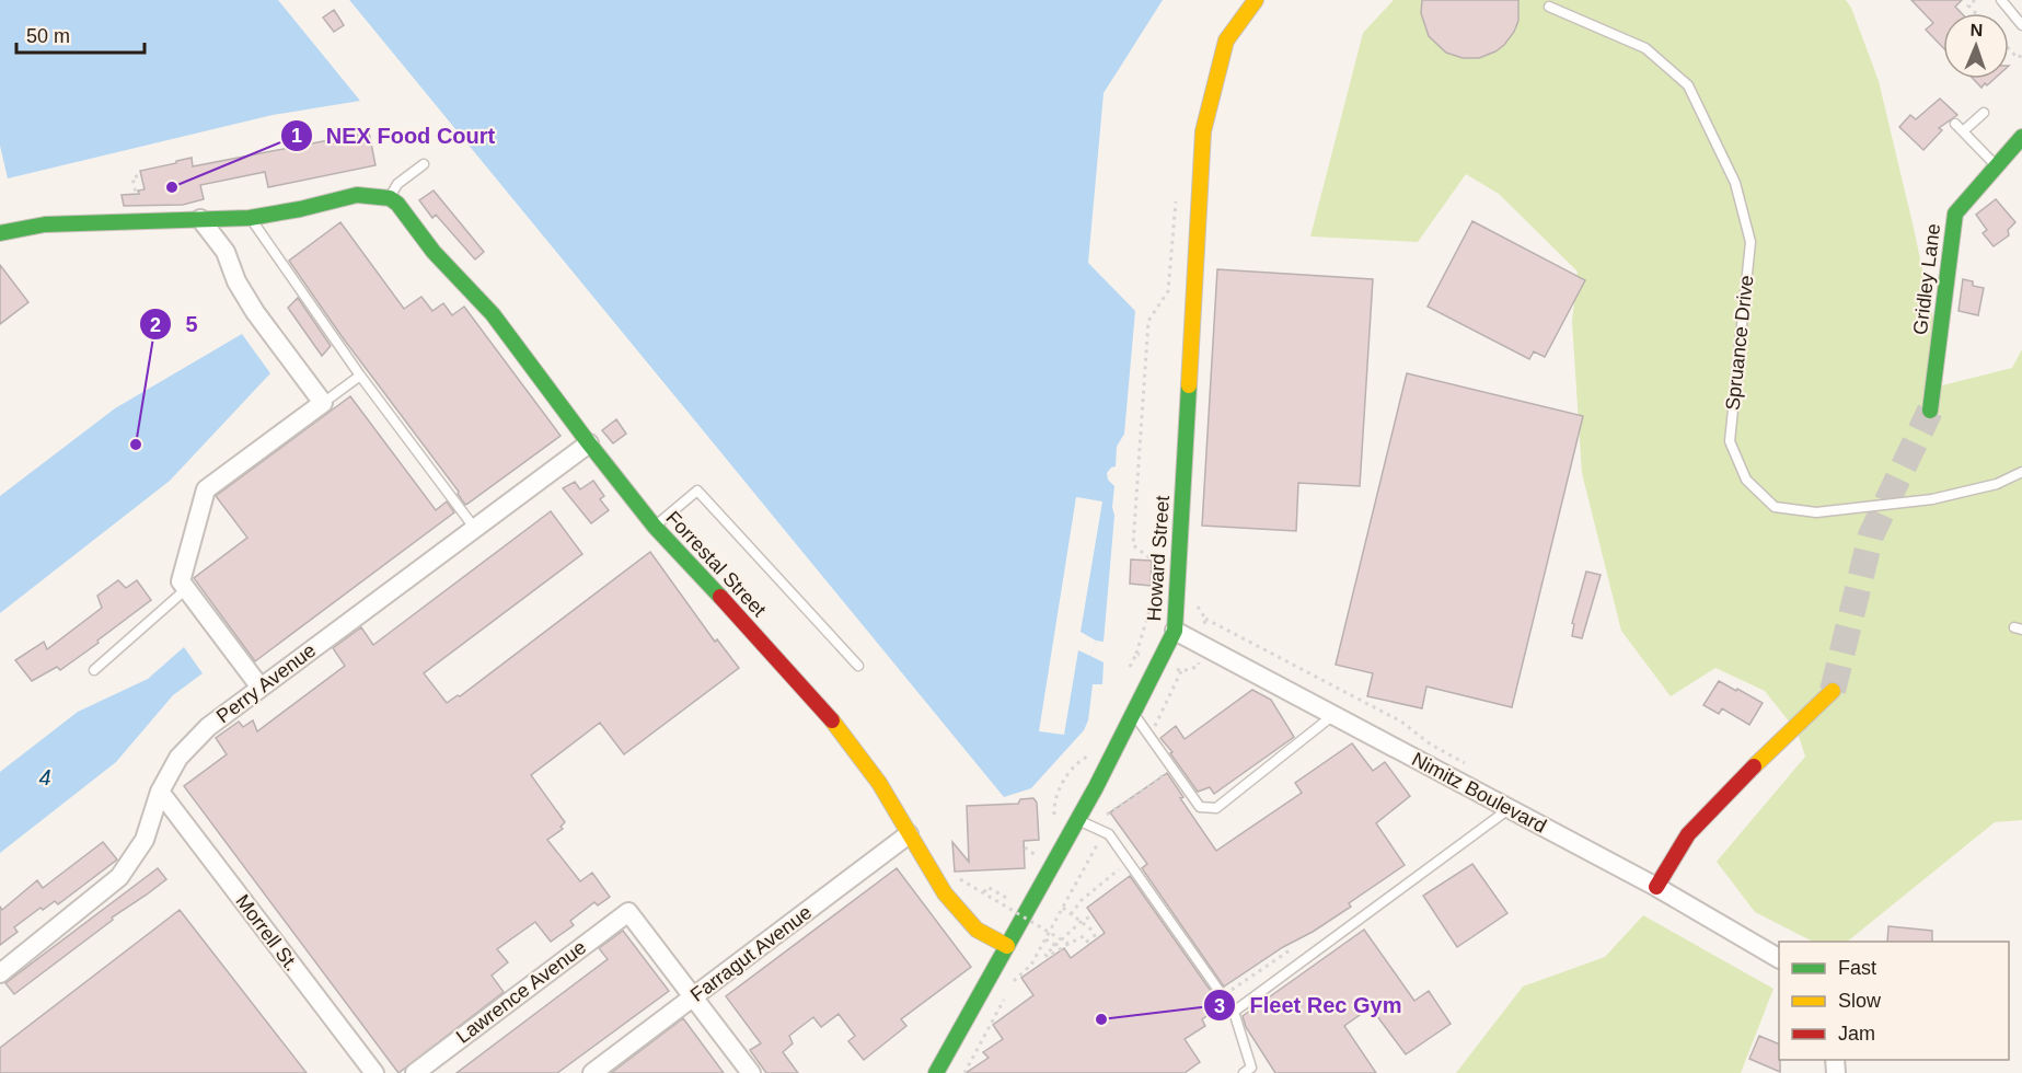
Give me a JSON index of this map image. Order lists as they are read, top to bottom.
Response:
{
  "streets": {
    "street": [
      "Gridley Lane",
      "Howard Street",
      "Forrestal Street",
      "Perry Avenue",
      "Nimitz Boulevard",
      "Morrell St.",
      "Farragut Avenue",
      "Lawrence Avenue"
    ],
    "lane": ["Spruance Drive"]
  },
  "crossings": [
    ["Howard Street", "Forrestal Street"],
    ["Howard Street", "Nimitz Boulevard"],
    ["Forrestal Street", "Perry Avenue"],
    ["Forrestal Street", "Farragut Avenue"],
    ["Perry Avenue", "Morrell St."],
    ["Farragut Avenue", "Lawrence Avenue"]
  ],
  "water": ["4"],
  "places": ["NEX Food Court", "5", "Fleet Rec Gym"],
  "legend": ["Fast", "Slow", "Jam"],
  "scale_bar": "50 m",
  "north": "top"
}
